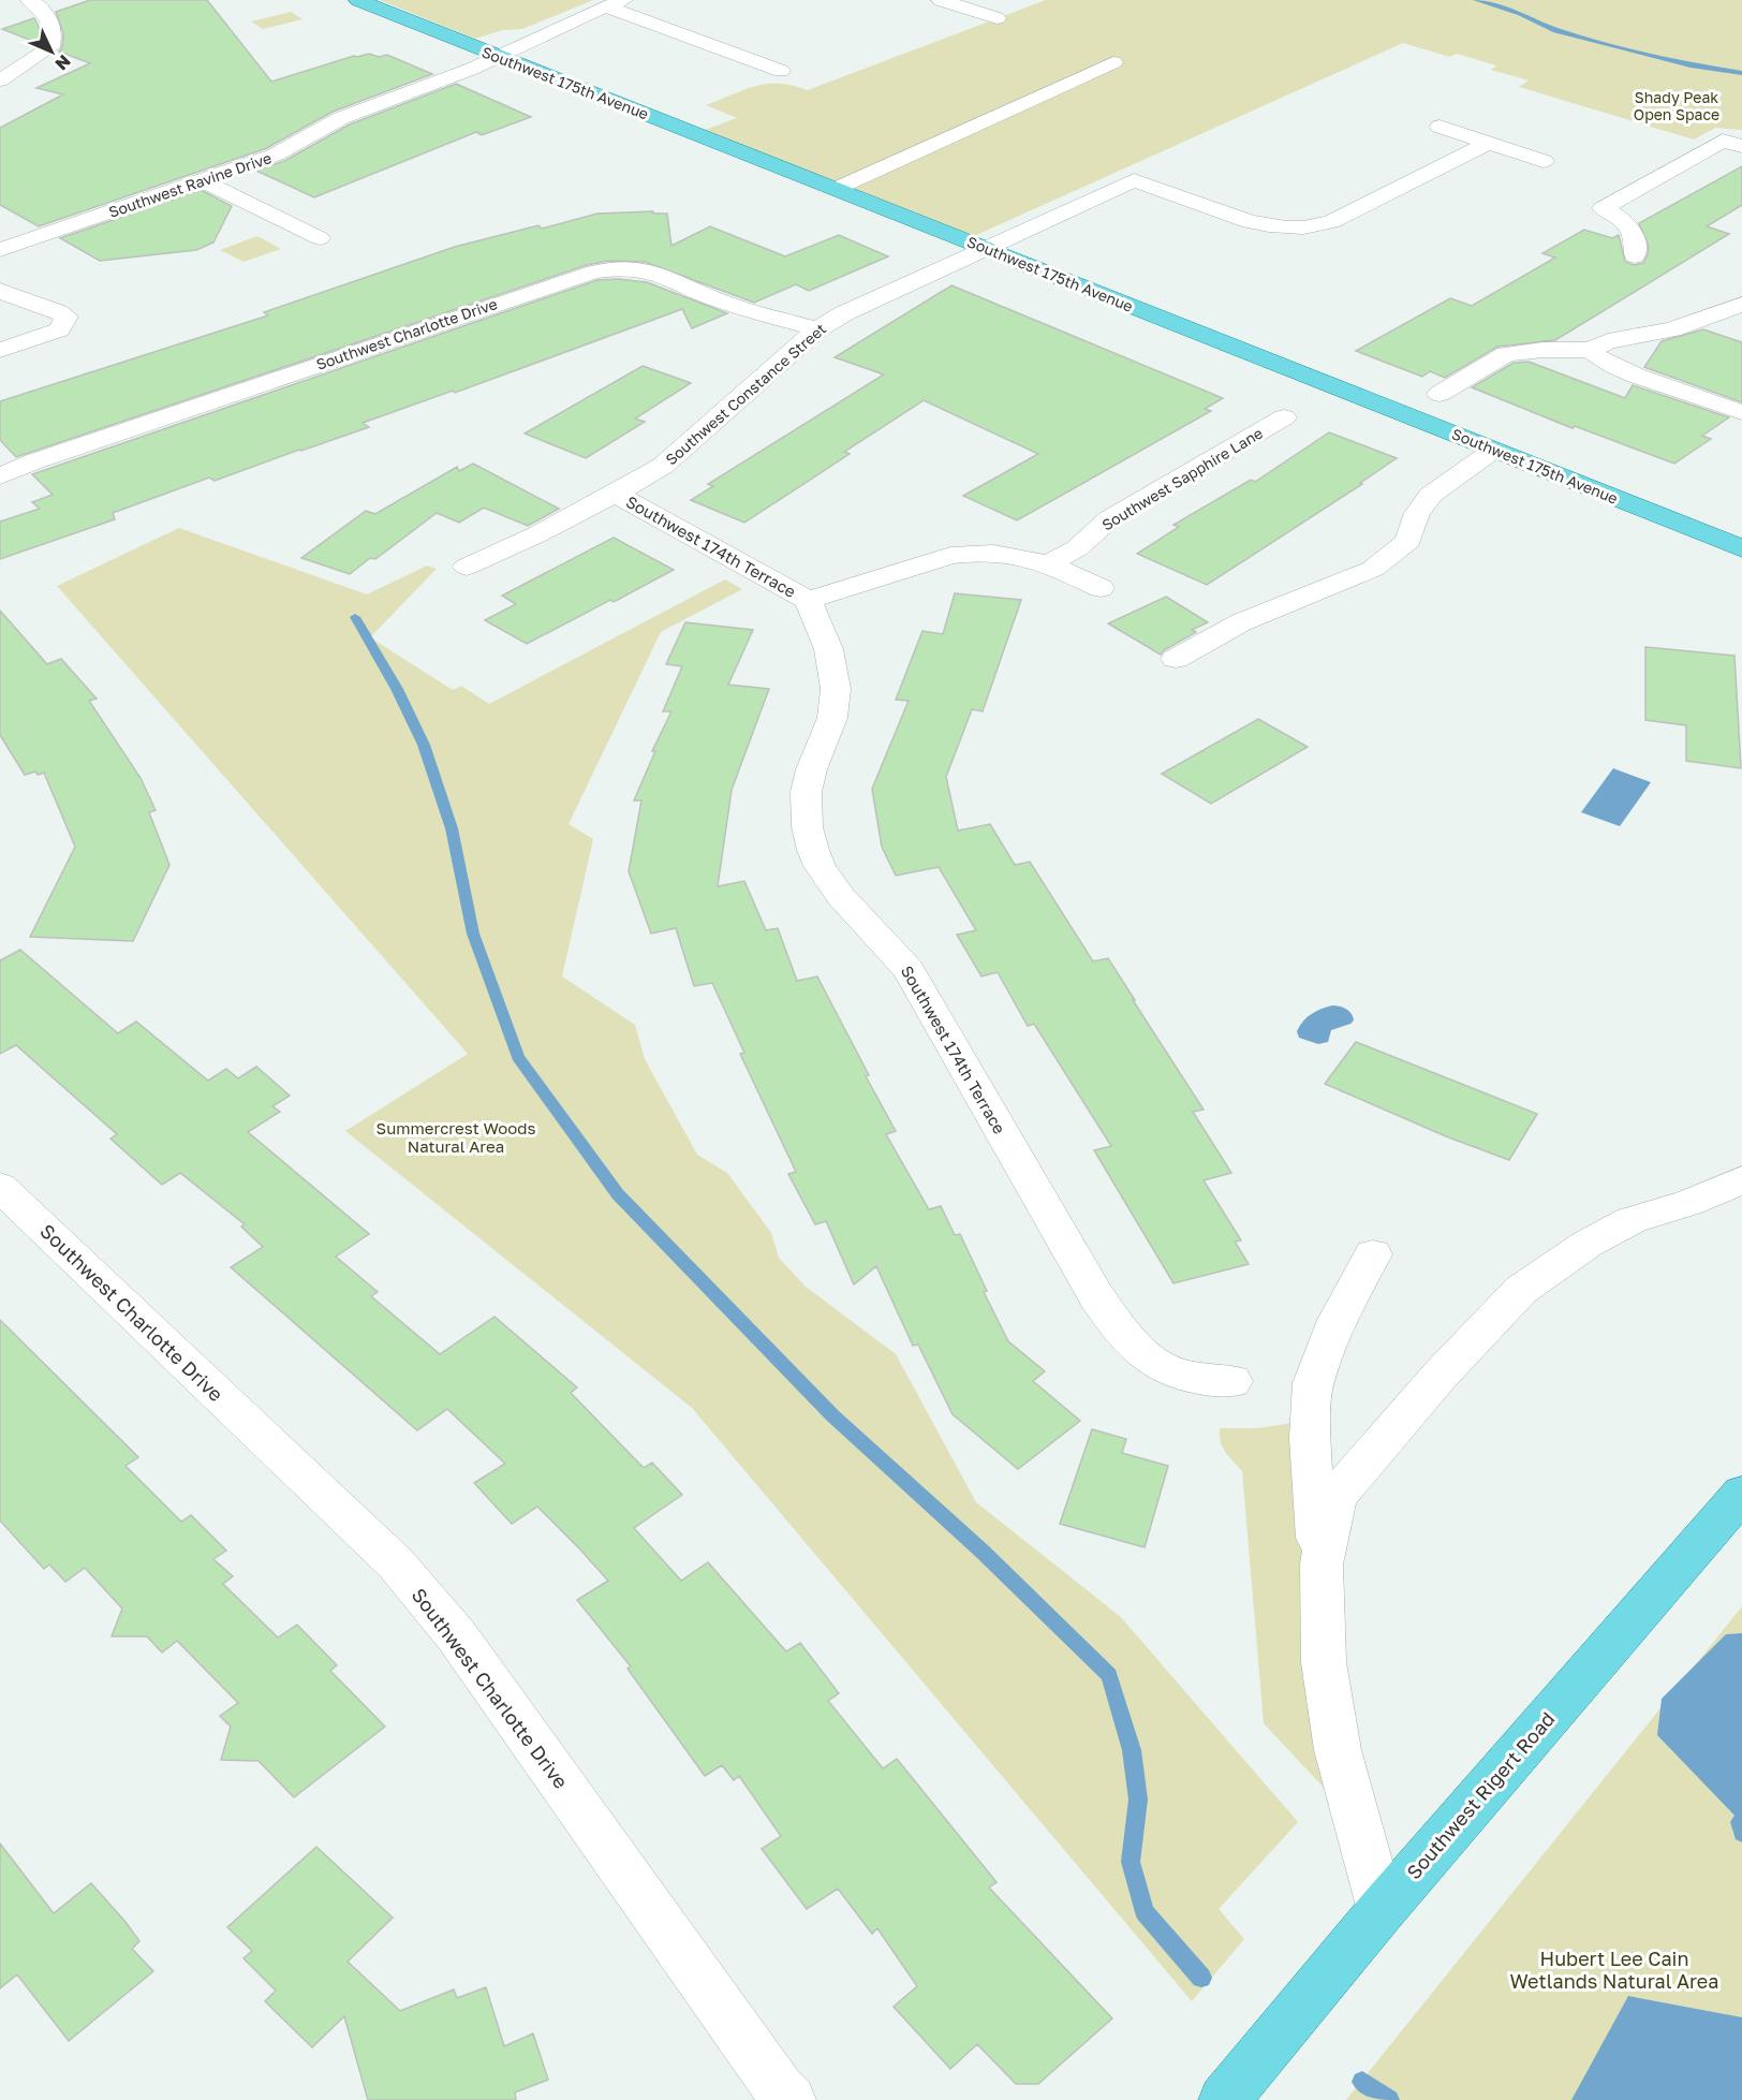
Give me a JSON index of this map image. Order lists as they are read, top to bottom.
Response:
{
  "streets": {
    "main road": ["Southwest 175th Avenue", "Southwest Rigert Road"],
    "street": [
      "Southwest Ravine Drive",
      "Southwest Charlotte Drive",
      "Southwest Constance Street",
      "Southwest Sapphire Lane",
      "Southwest 174th Terrace"
    ]
  },
  "crossings": [
    ["Southwest 175th Avenue", "Southwest Ravine Drive"],
    ["Southwest 175th Avenue", "Southwest Constance Street"],
    ["Southwest Charlotte Drive", "Southwest Constance Street"],
    ["Southwest Constance Street", "Southwest 174th Terrace"]
  ],
  "parks": ["Shady Peak Open Space", "Summercrest Woods Natural Area", "Hubert Lee Cain Wetlands Natural Area"],
  "north": "bottom right"
}
